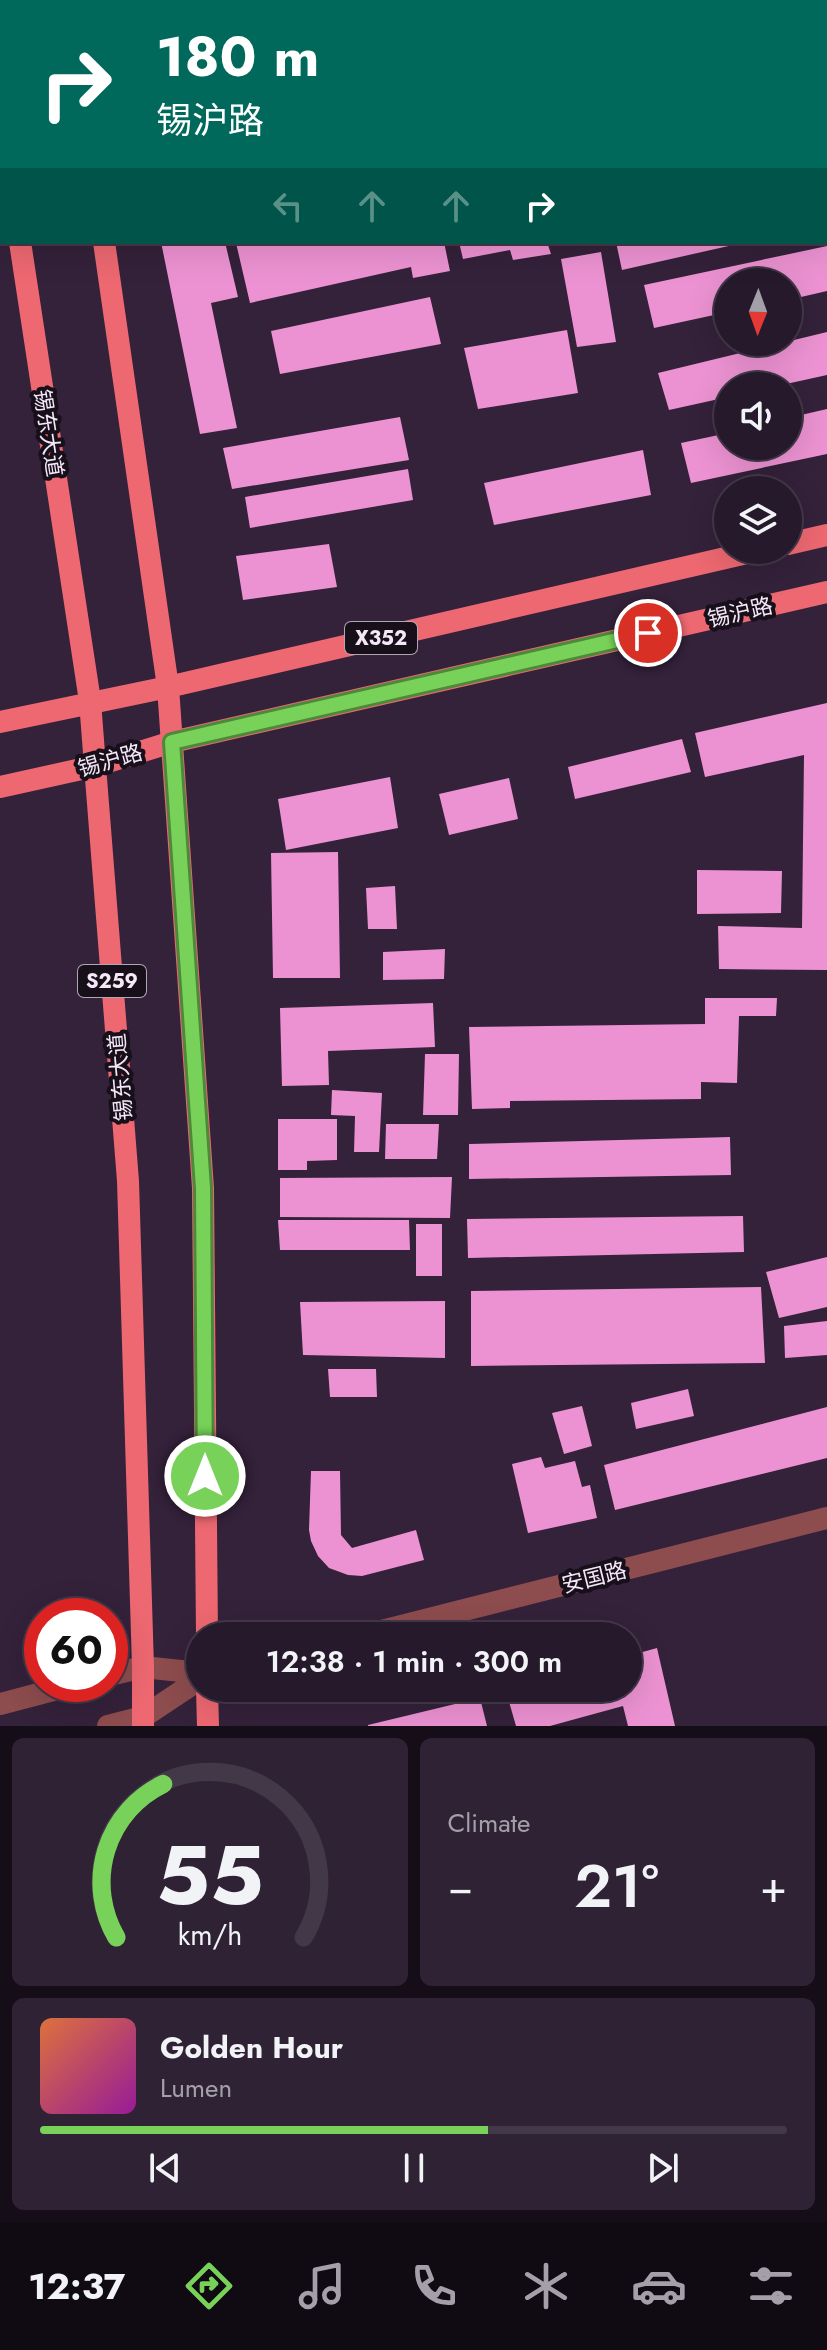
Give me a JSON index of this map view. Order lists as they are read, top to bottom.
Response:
{
  "streets": {
    "main road": [
      "锡东大道",
      "锡沪路",
      "X352",
      "S259"
    ],
    "street": ["安国路"]
  },
  "crossings": [
    ["锡东大道", "锡沪路"],
    ["锡东大道", "X352"]
  ],
  "north": "bottom",
  "page": {
    "turn": ["180 m", "锡沪路"],
    "limit": "60",
    "trip": "12:38 · 1 min · 300 m",
    "tile": "Climate",
    "heat": ["−", "21°", "+"],
    "song": ["Golden Hour", "Lumen"],
    "tabs": "12:37",
    "gauge": ["55", "km/h"]
  }
}
